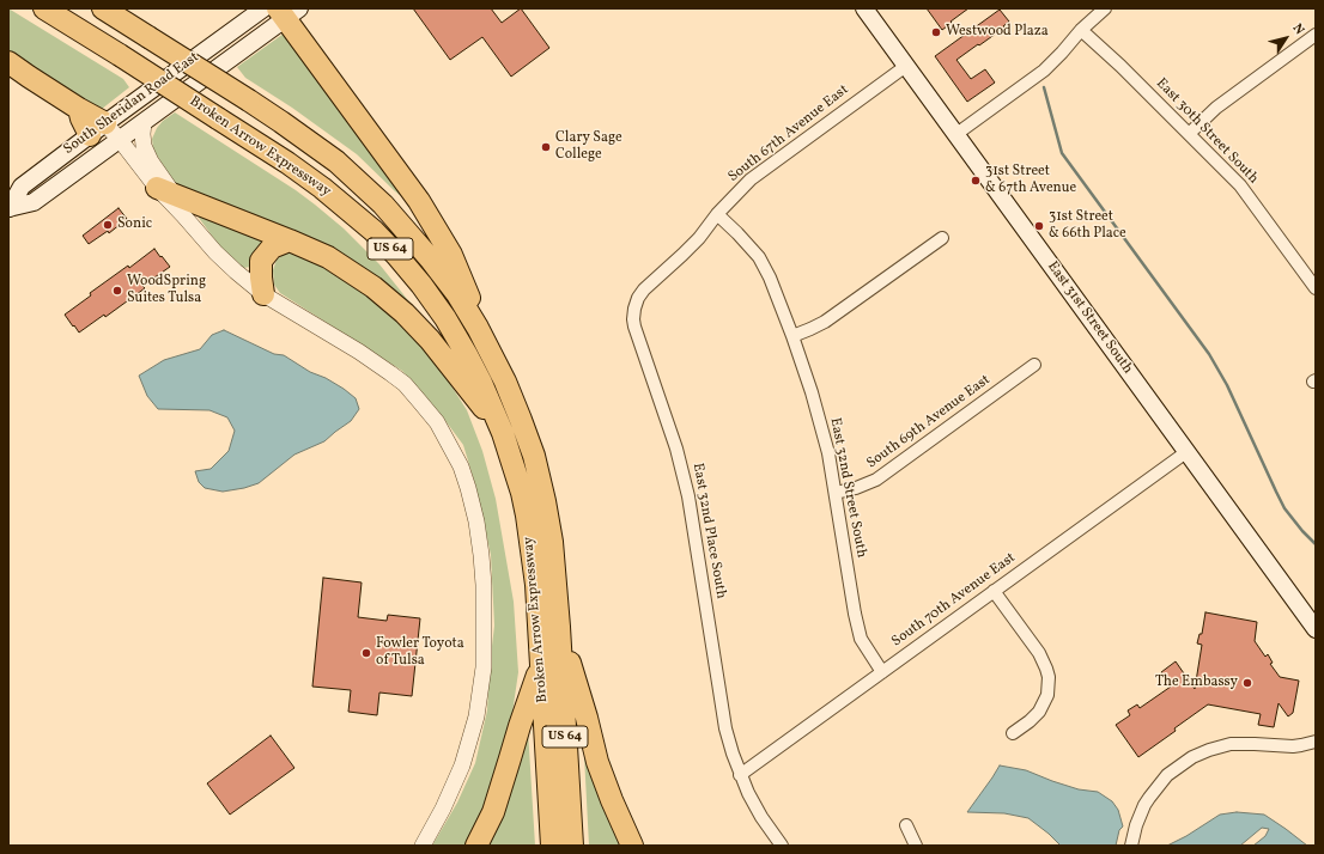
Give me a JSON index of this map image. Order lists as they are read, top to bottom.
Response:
{
  "streets": {
    "highway": ["Broken Arrow Expressway", "US 64"],
    "main road": ["South Sheridan Road East", "East 31st Street South"],
    "street": [
      "East 30th Street South",
      "South 67th Avenue East",
      "South 69th Avenue East",
      "East 32nd Street South",
      "East 32nd Place South",
      "South 70th Avenue East"
    ]
  },
  "crossings": [
    ["South 67th Avenue East", "East 31st Street South"],
    ["South 67th Avenue East", "East 32nd Street South"],
    ["South 67th Avenue East", "East 32nd Place South"],
    ["East 31st Street South", "South 70th Avenue East"],
    ["South 69th Avenue East", "East 32nd Street South"],
    ["East 32nd Street South", "South 70th Avenue East"],
    ["East 32nd Place South", "South 70th Avenue East"]
  ],
  "places": [
    "Westwood Plaza",
    "Clary Sage College",
    "31st Street & 67th Avenue",
    "Sonic",
    "31st Street & 66th Place",
    "WoodSpring Suites Tulsa",
    "Fowler Toyota of Tulsa",
    "The Embassy"
  ],
  "north": "top right"
}
